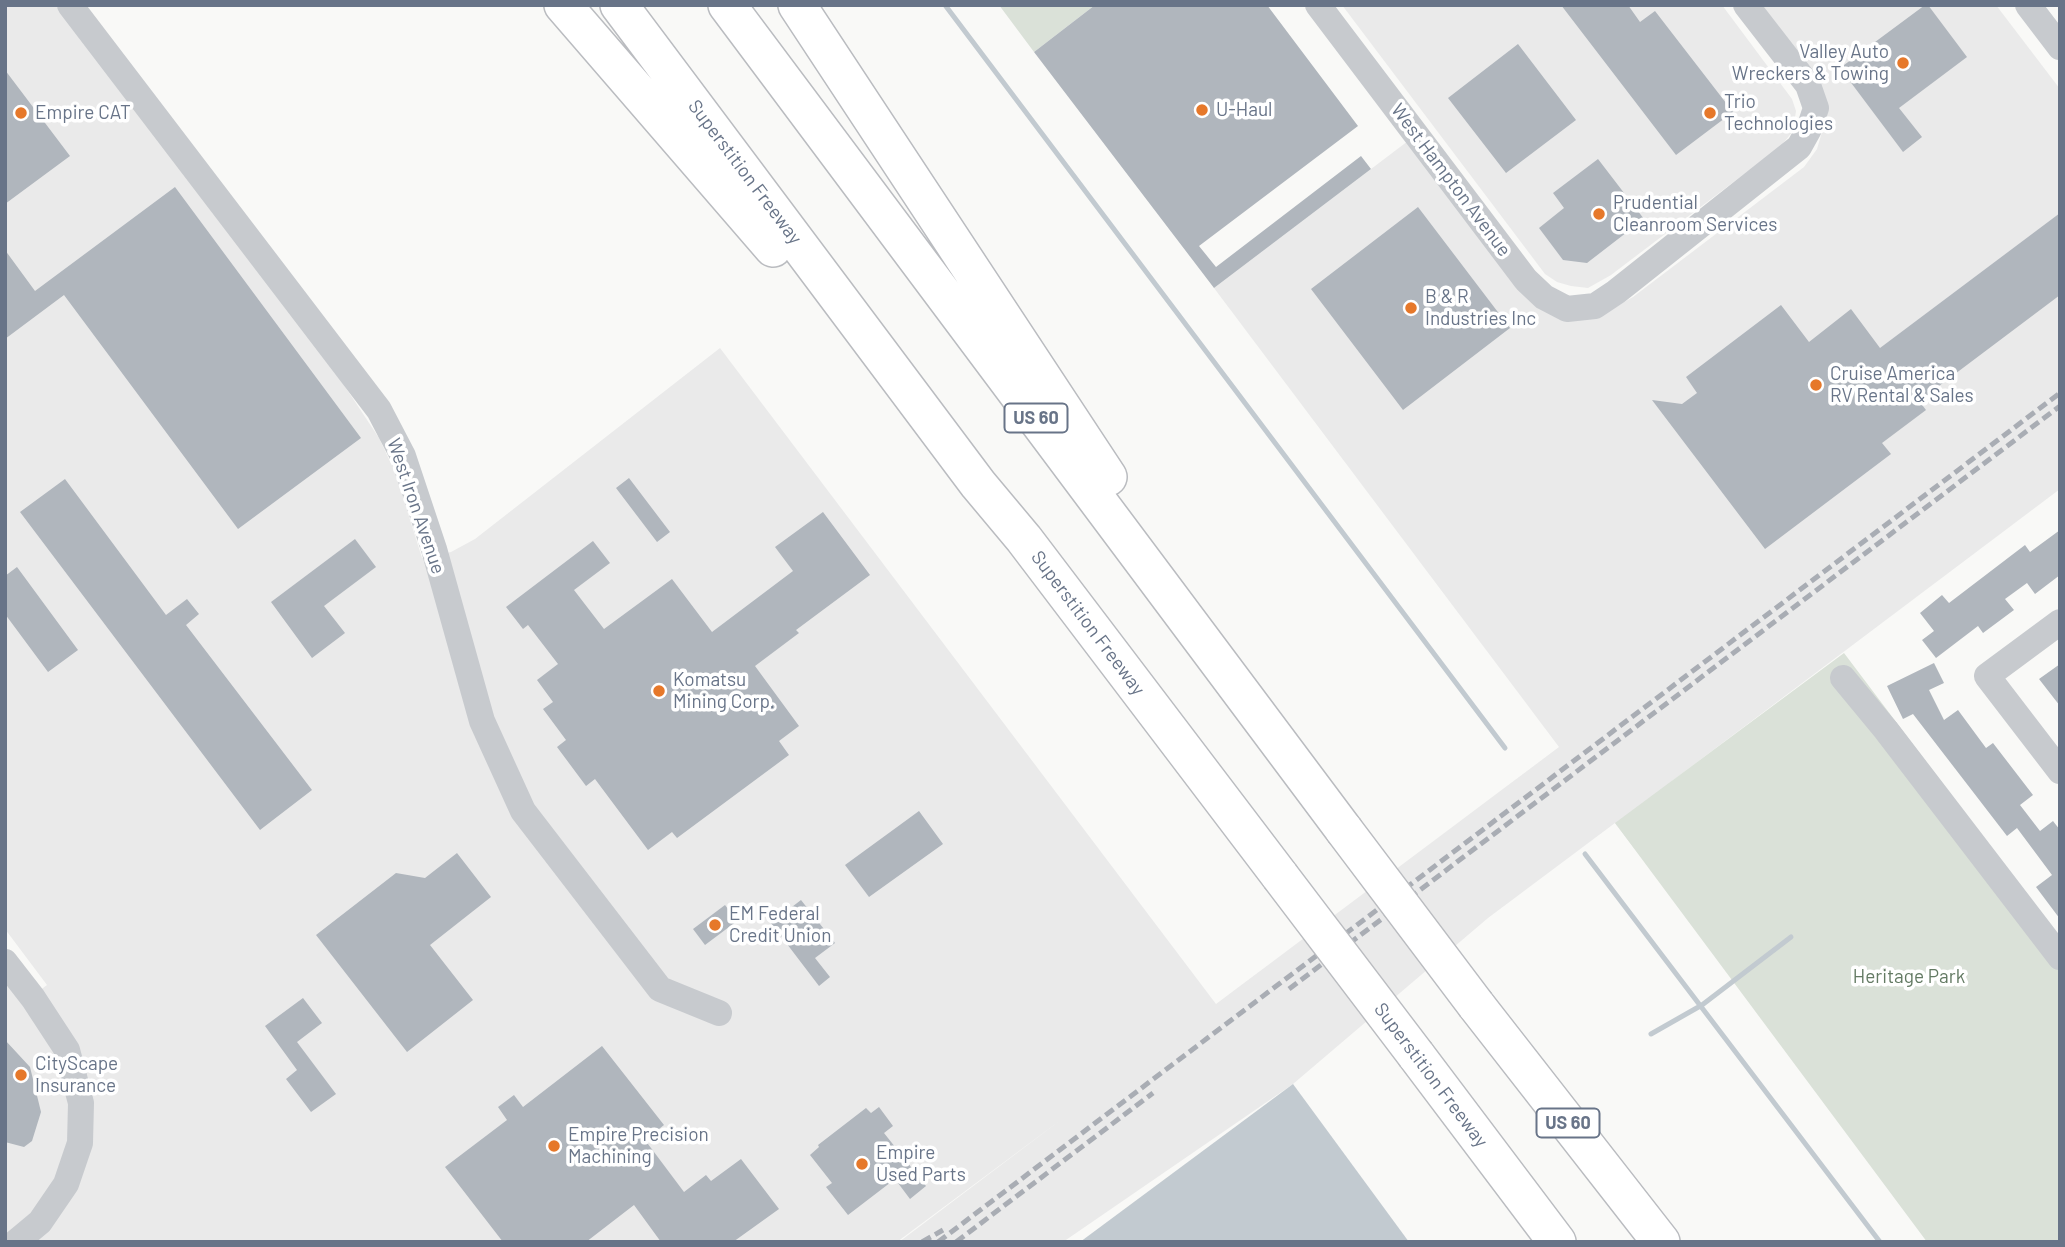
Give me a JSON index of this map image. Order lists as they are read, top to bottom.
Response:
{
  "streets": {
    "highway": ["Superstition Freeway", "US 60"],
    "street": ["West Hampton Avenue", "West Iron Avenue"]
  },
  "parks": ["Heritage Park"],
  "places": [
    "Valley Auto Wreckers & Towing",
    "U-Haul",
    "Empire CAT",
    "Trio Technologies",
    "Prudential Cleanroom Services",
    "B & R Industries Inc",
    "Cruise America RV Rental & Sales",
    "Komatsu Mining Corp.",
    "EM Federal Credit Union",
    "CityScape Insurance",
    "Empire Precision Machining",
    "Empire Used Parts"
  ]
}
